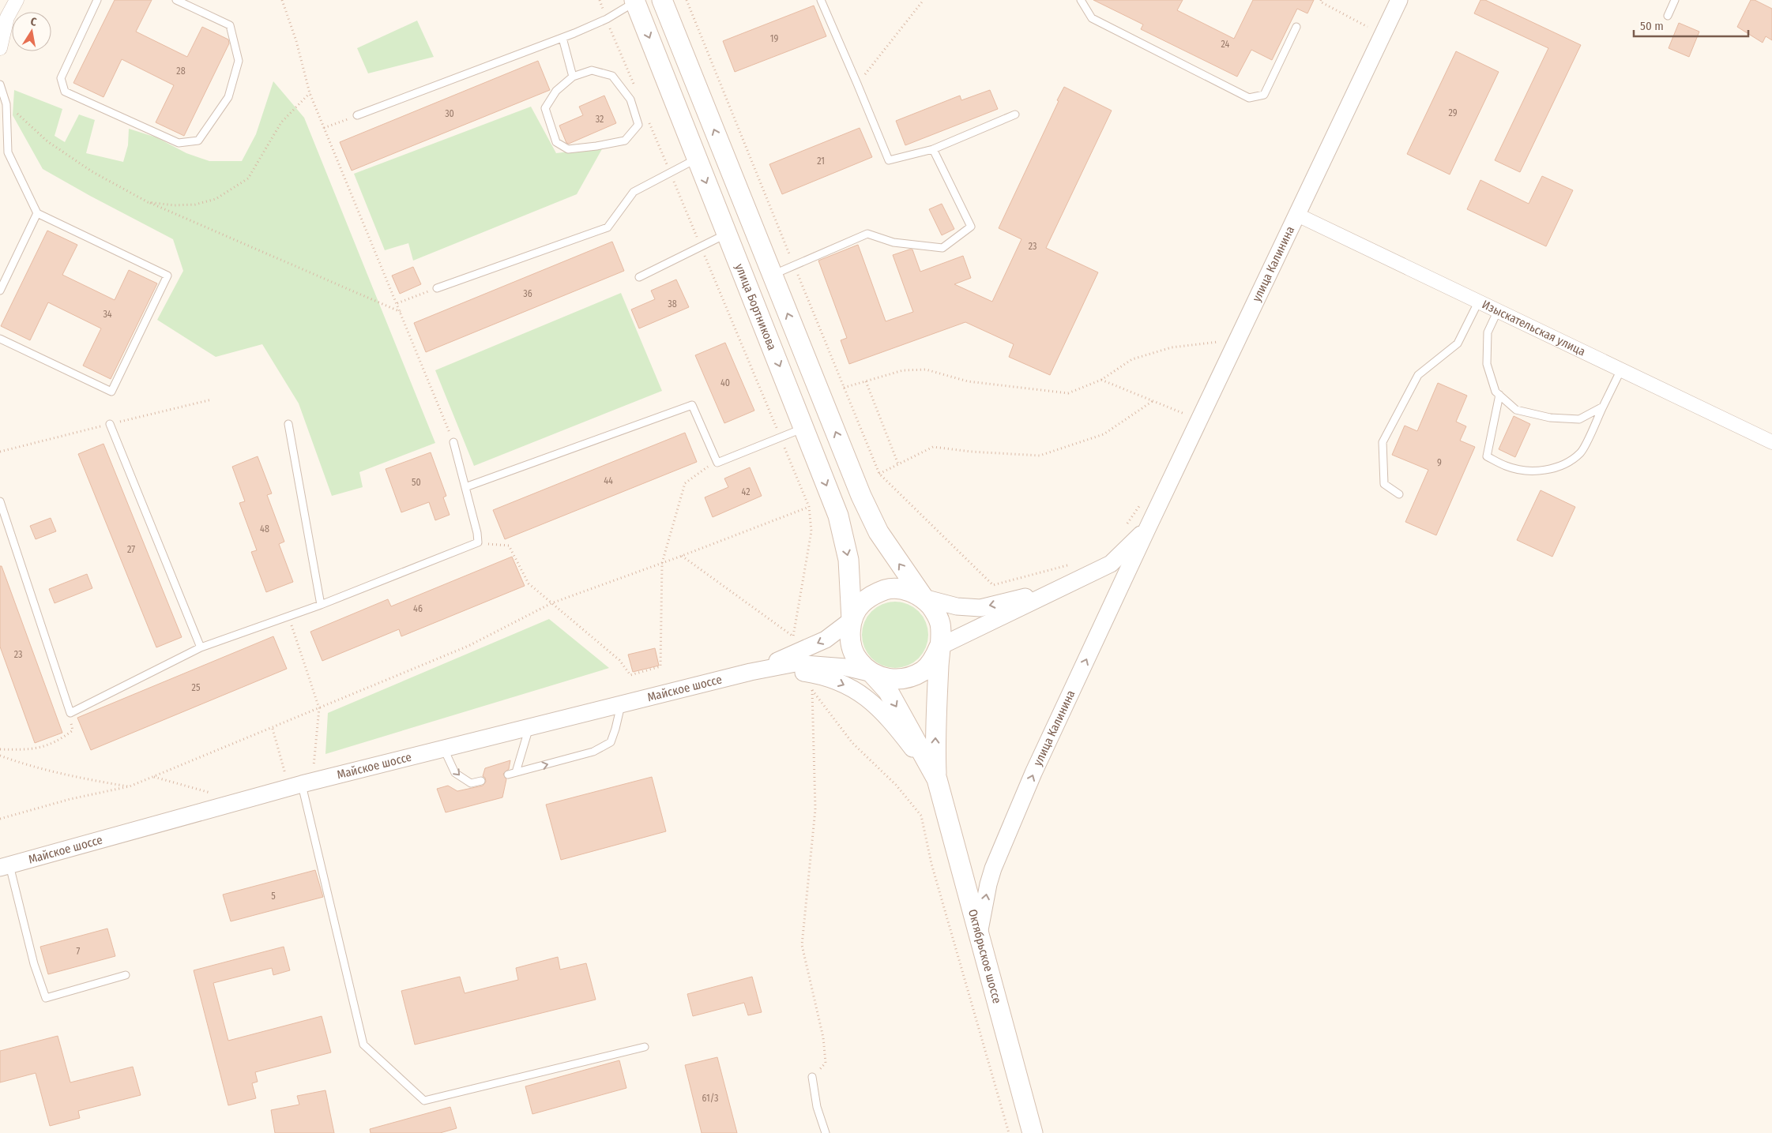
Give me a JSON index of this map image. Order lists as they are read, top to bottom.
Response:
{
  "streets": {
    "main road": ["улица Бортникова", "Октябрьское шоссе"],
    "street": ["улица Калинина", "Изыскательская улица", "Майское шоссе"]
  },
  "crossings": [
    ["улица Калинина", "улица Бортникова"],
    ["улица Калинина", "Изыскательская улица"],
    ["улица Калинина", "Майское шоссе"],
    ["улица Калинина", "Октябрьское шоссе"],
    ["улица Бортникова", "Майское шоссе"],
    ["улица Бортникова", "Октябрьское шоссе"],
    ["Майское шоссе", "Октябрьское шоссе"]
  ],
  "house_numbers": [
    "19",
    "24",
    "28",
    "29",
    "30",
    "32",
    "21",
    "23",
    "36",
    "38",
    "34",
    "40",
    "9",
    "44",
    "50",
    "42",
    "48",
    "27",
    "46",
    "23",
    "25",
    "5",
    "7",
    "61/3"
  ],
  "scale_bar": "50 m",
  "north": "top"
}
